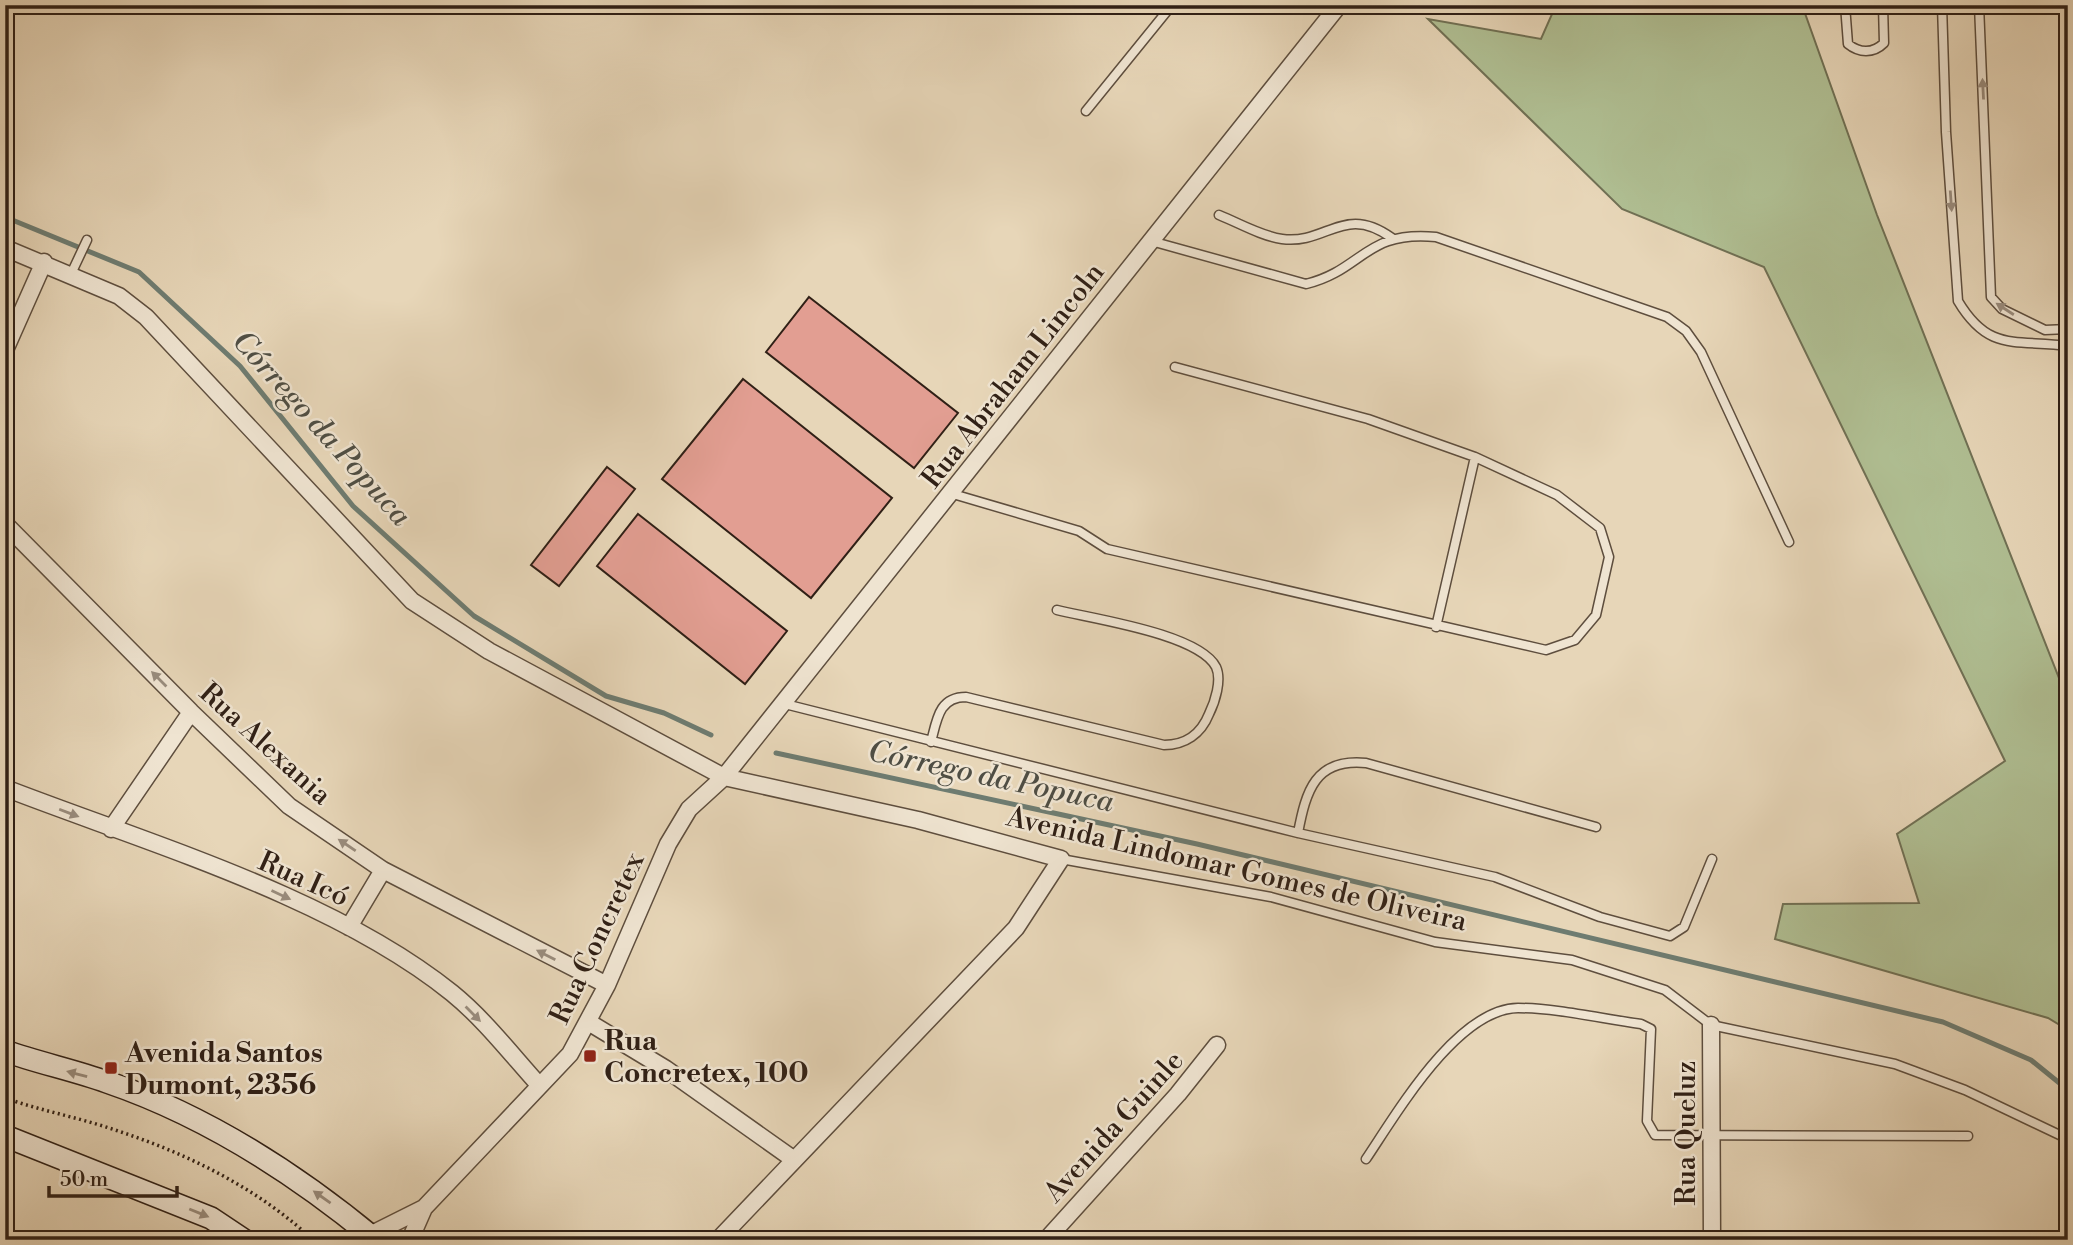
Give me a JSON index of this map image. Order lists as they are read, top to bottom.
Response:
{
  "streets": {
    "street": [
      "Rua Abraham Lincoln",
      "Rua Alexania",
      "Avenida Lindomar Gomes de Oliveira",
      "Rua Icó",
      "Rua Concretex",
      "Avenida Guinle",
      "Rua Queluz"
    ]
  },
  "crossings": [
    ["Rua Abraham Lincoln", "Avenida Lindomar Gomes de Oliveira"],
    ["Rua Abraham Lincoln", "Rua Concretex"],
    ["Rua Alexania", "Rua Concretex"],
    ["Avenida Lindomar Gomes de Oliveira", "Rua Concretex"],
    ["Avenida Lindomar Gomes de Oliveira", "Rua Queluz"],
    ["Rua Icó", "Rua Concretex"]
  ],
  "one_way": ["Rua Alexania", "Rua Icó"],
  "water": ["Córrego da Popuca"],
  "places": {
    "transit": ["Rua Concretex, 100", "Avenida Santos Dumont, 2356"]
  },
  "scale_bar": "50 m"
}
